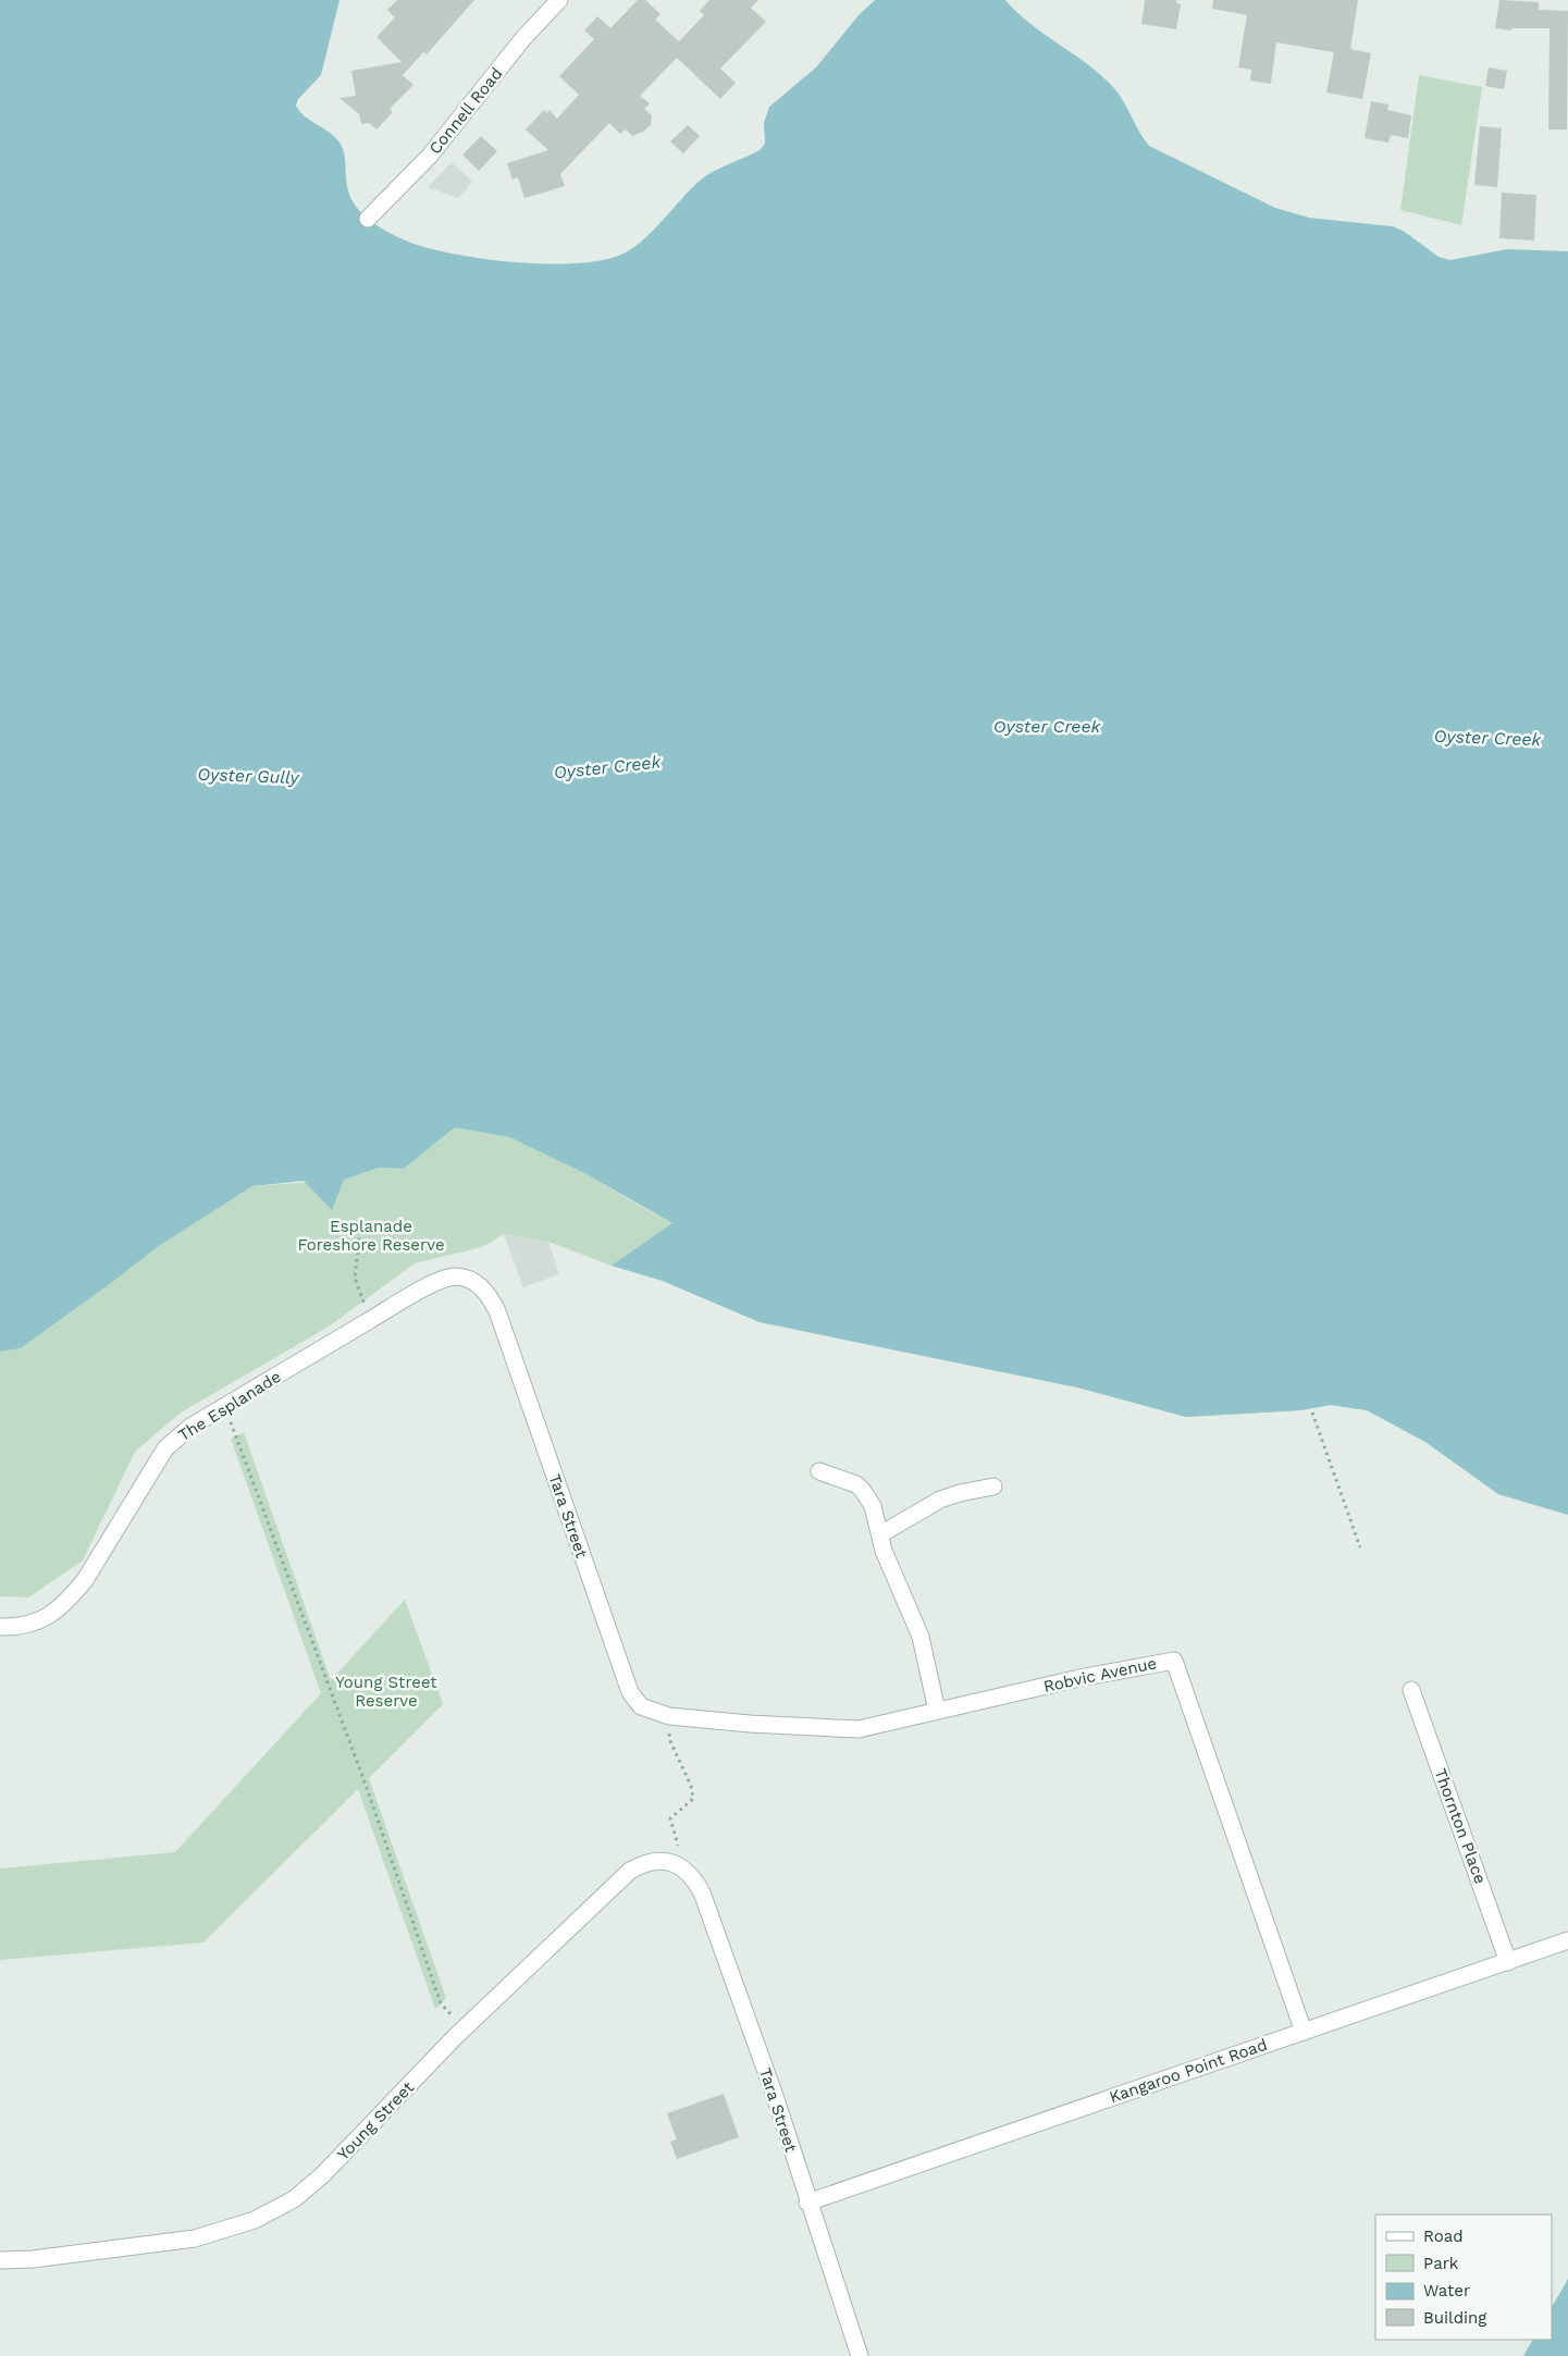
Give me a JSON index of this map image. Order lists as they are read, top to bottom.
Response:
{
  "streets": {
    "street": [
      "Connell Road",
      "The Esplanade",
      "Tara Street",
      "Robvic Avenue",
      "Thornton Place",
      "Kangaroo Point Road",
      "Young Street"
    ]
  },
  "crossings": [
    ["The Esplanade", "Tara Street"],
    ["Tara Street", "Robvic Avenue"],
    ["Tara Street", "Kangaroo Point Road"],
    ["Tara Street", "Young Street"],
    ["Robvic Avenue", "Kangaroo Point Road"],
    ["Thornton Place", "Kangaroo Point Road"]
  ],
  "water": ["Oyster Creek", "Oyster Gully"],
  "parks": ["Esplanade Foreshore Reserve", "Young Street Reserve"],
  "legend": [
    "Road",
    "Park",
    "Water",
    "Building"
  ]
}
